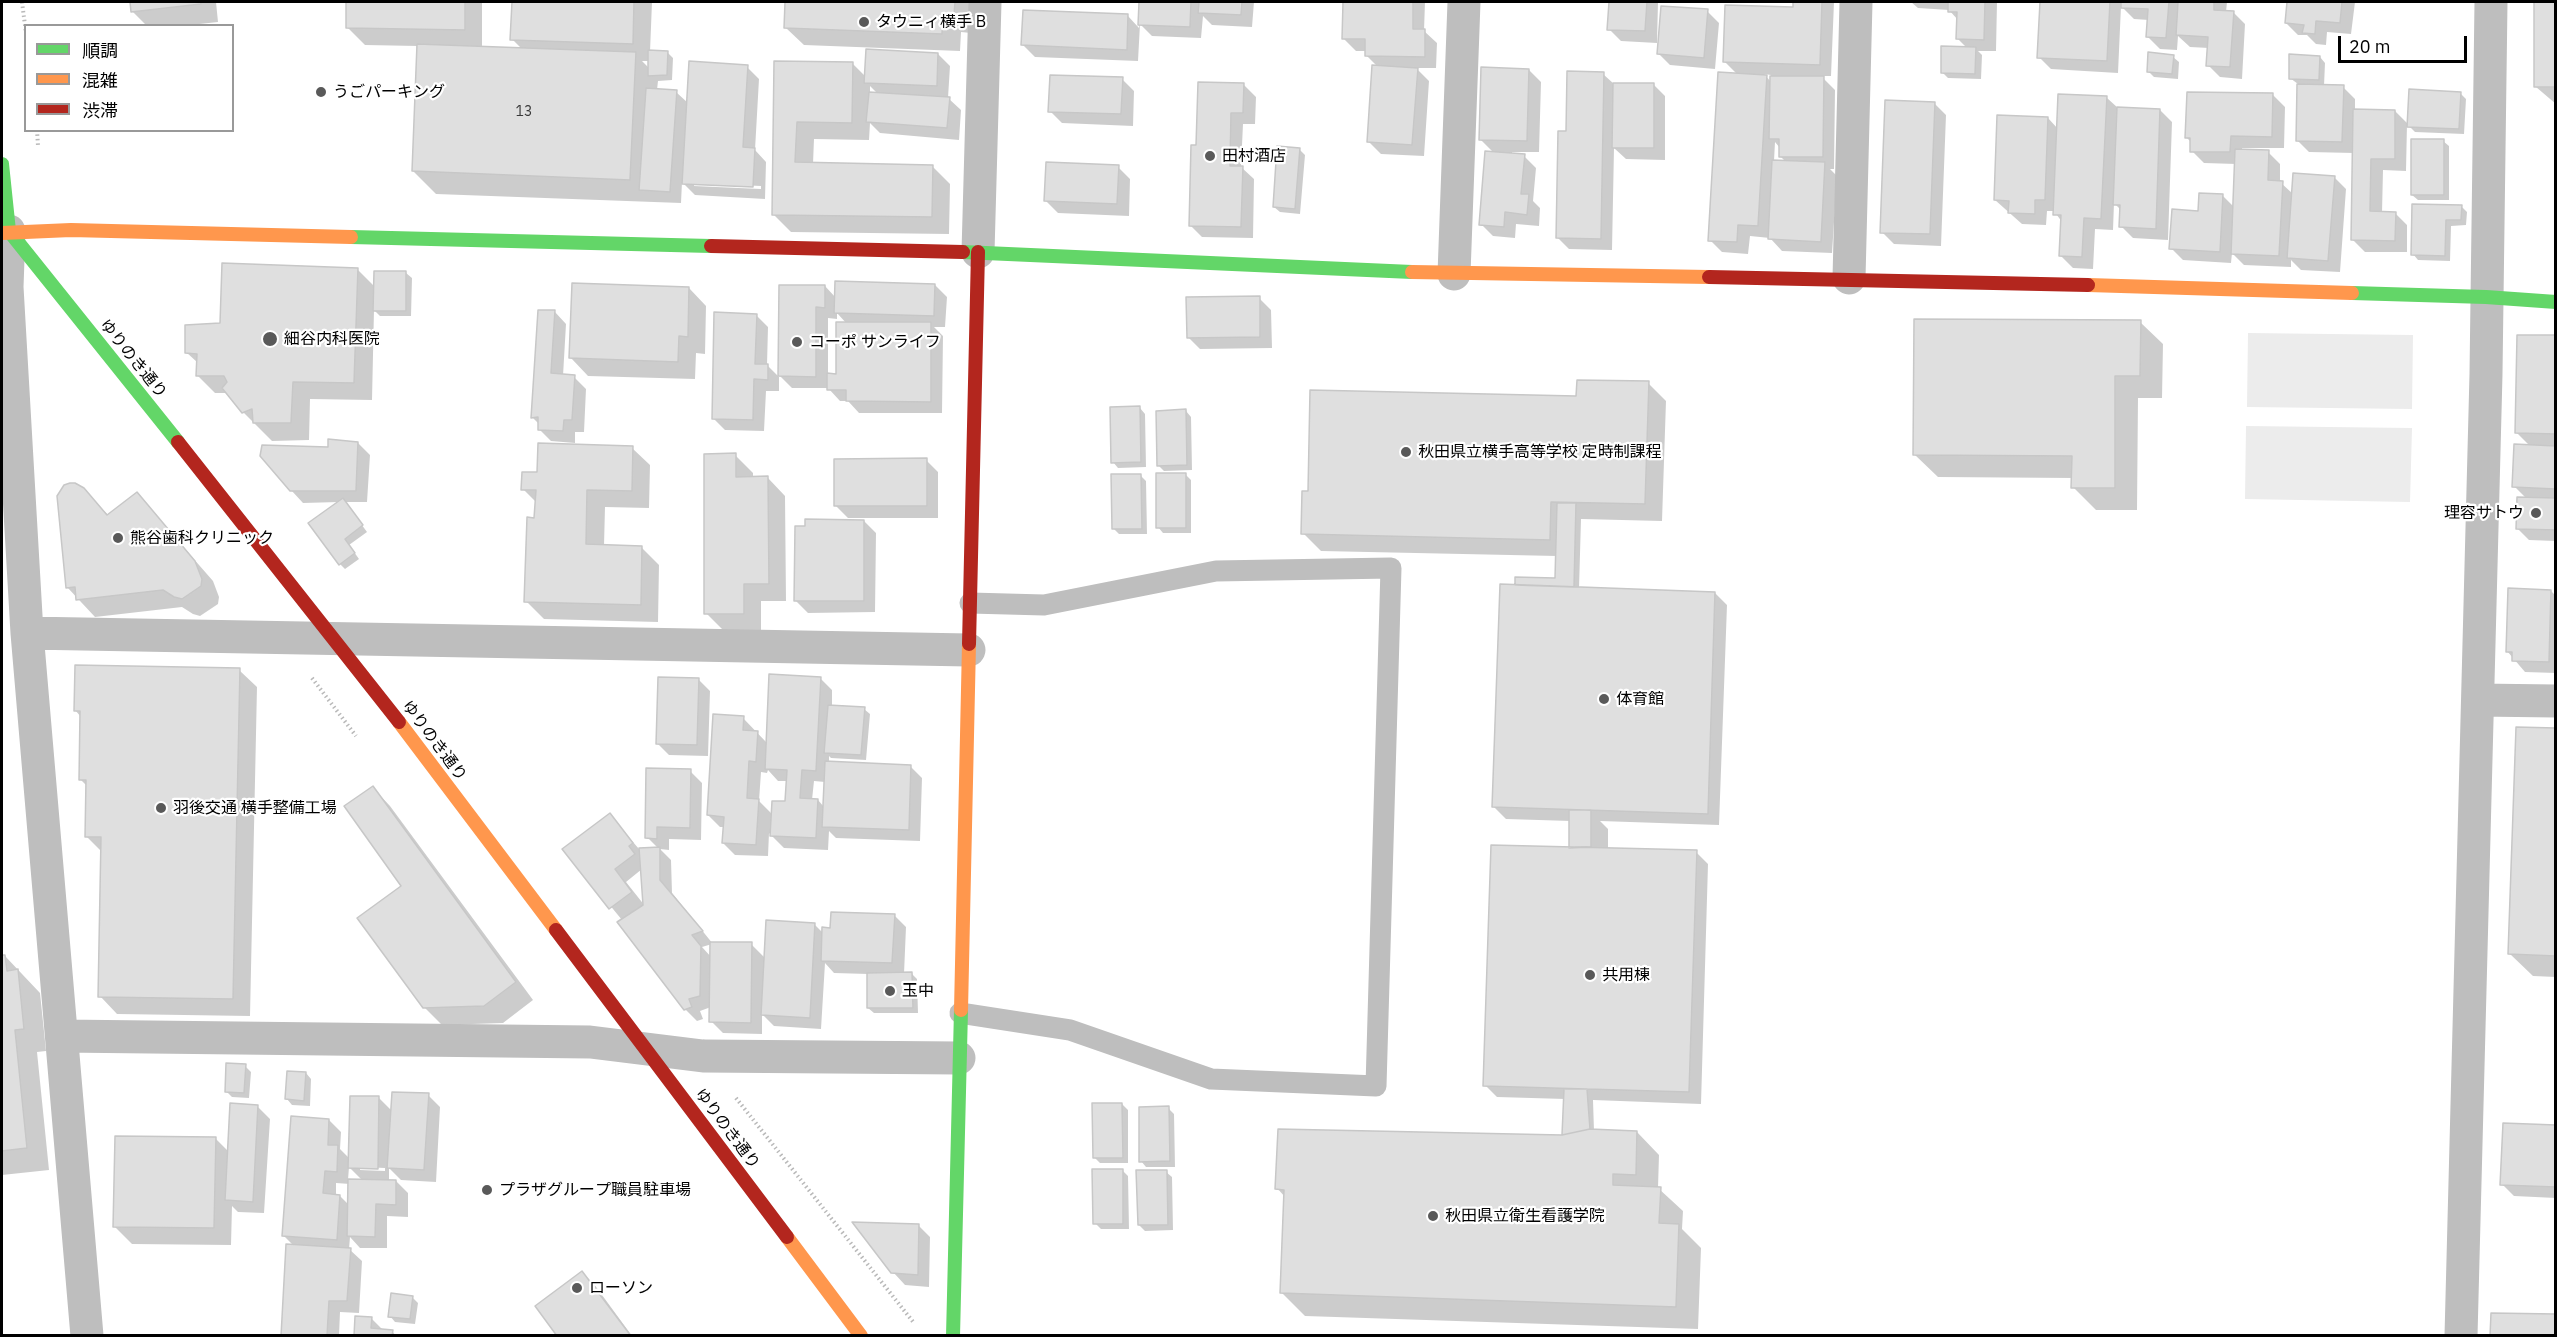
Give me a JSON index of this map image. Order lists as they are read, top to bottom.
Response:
{
  "streets": {
    "street": ["ゆりのき通り"]
  },
  "places": [
    "タウニィ横手 B",
    "うごパーキング",
    "田村酒店",
    "細谷内科医院",
    "コーポ サンライフ",
    "秋田県立横手高等学校 定時制課程",
    "理容サトウ",
    "熊谷歯科クリニック",
    "体育館",
    "羽後交通 横手整備工場",
    "共用棟",
    "玉中",
    "プラザグループ職員駐車場",
    "秋田県立衛生看護学院",
    "ローソン"
  ],
  "house_numbers": ["13"],
  "legend": ["順調", "混雑", "渋滞"],
  "scale_bar": "20 m"
}
